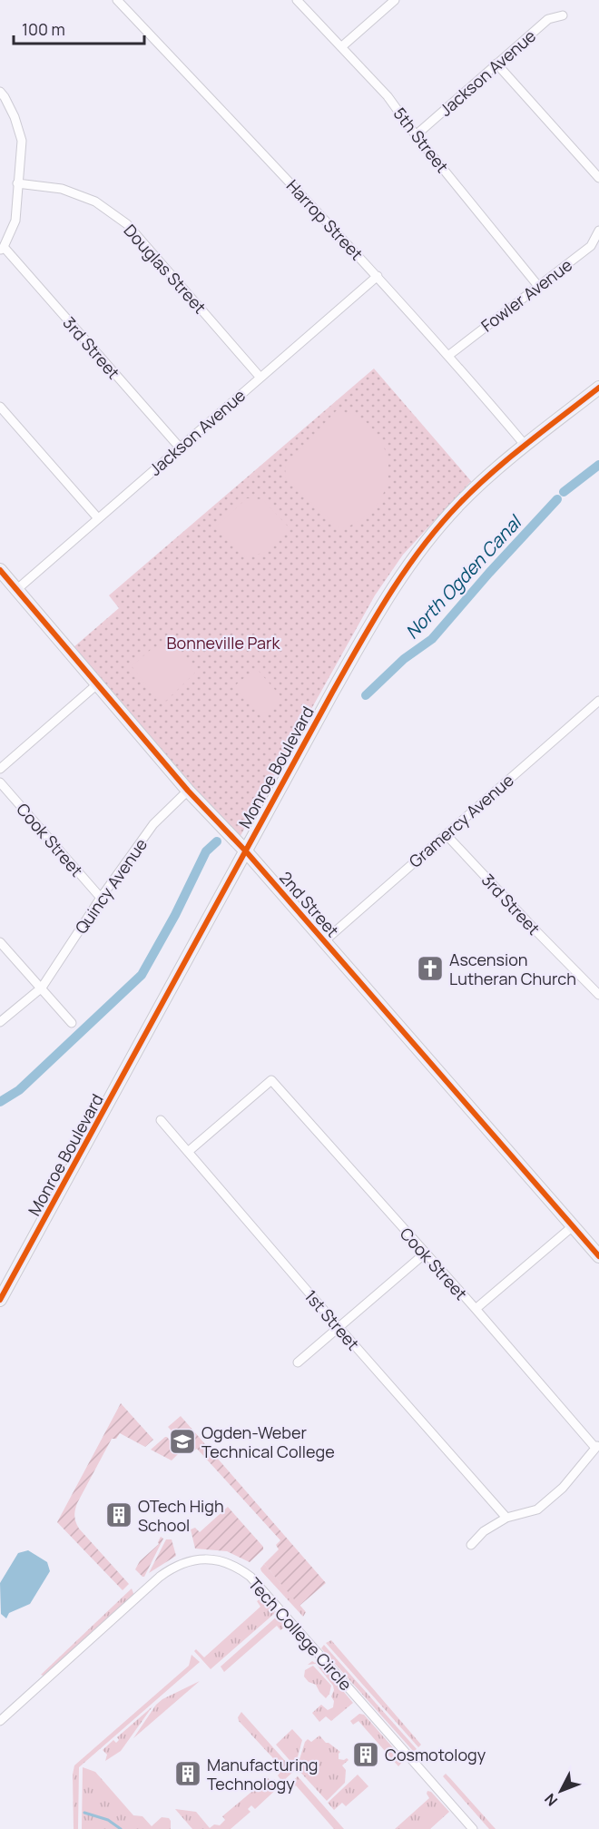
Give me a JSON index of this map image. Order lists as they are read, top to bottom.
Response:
{
  "streets": {
    "main road": ["Monroe Boulevard", "2nd Street"],
    "street": [
      "Jackson Avenue",
      "5th Street",
      "Harrop Street",
      "Douglas Street",
      "Fowler Avenue",
      "3rd Street",
      "Gramercy Avenue",
      "Cook Street",
      "Quincy Avenue",
      "1st Street",
      "Tech College Circle"
    ]
  },
  "crossings": [
    ["Jackson Avenue", "5th Street"],
    ["Jackson Avenue", "Harrop Street"],
    ["Jackson Avenue", "Douglas Street"],
    ["Jackson Avenue", "3rd Street"],
    ["Jackson Avenue", "2nd Street"],
    ["5th Street", "Fowler Avenue"],
    ["Harrop Street", "Fowler Avenue"],
    ["Harrop Street", "Monroe Boulevard"],
    ["3rd Street", "Gramercy Avenue"],
    ["Monroe Boulevard", "2nd Street"],
    ["Gramercy Avenue", "2nd Street"],
    ["Cook Street", "Quincy Avenue"],
    ["Cook Street", "1st Street"],
    ["Quincy Avenue", "2nd Street"]
  ],
  "water": ["North Ogden Canal"],
  "parks": ["Bonneville Park"],
  "places": {
    "church": ["Ascension Lutheran Church"],
    "school or university": ["Ogden-Weber Technical College"],
    "building": ["OTech High School", "Cosmotology", "Manufacturing Technology"]
  },
  "scale_bar": "100 m",
  "north": "bottom left"
}
